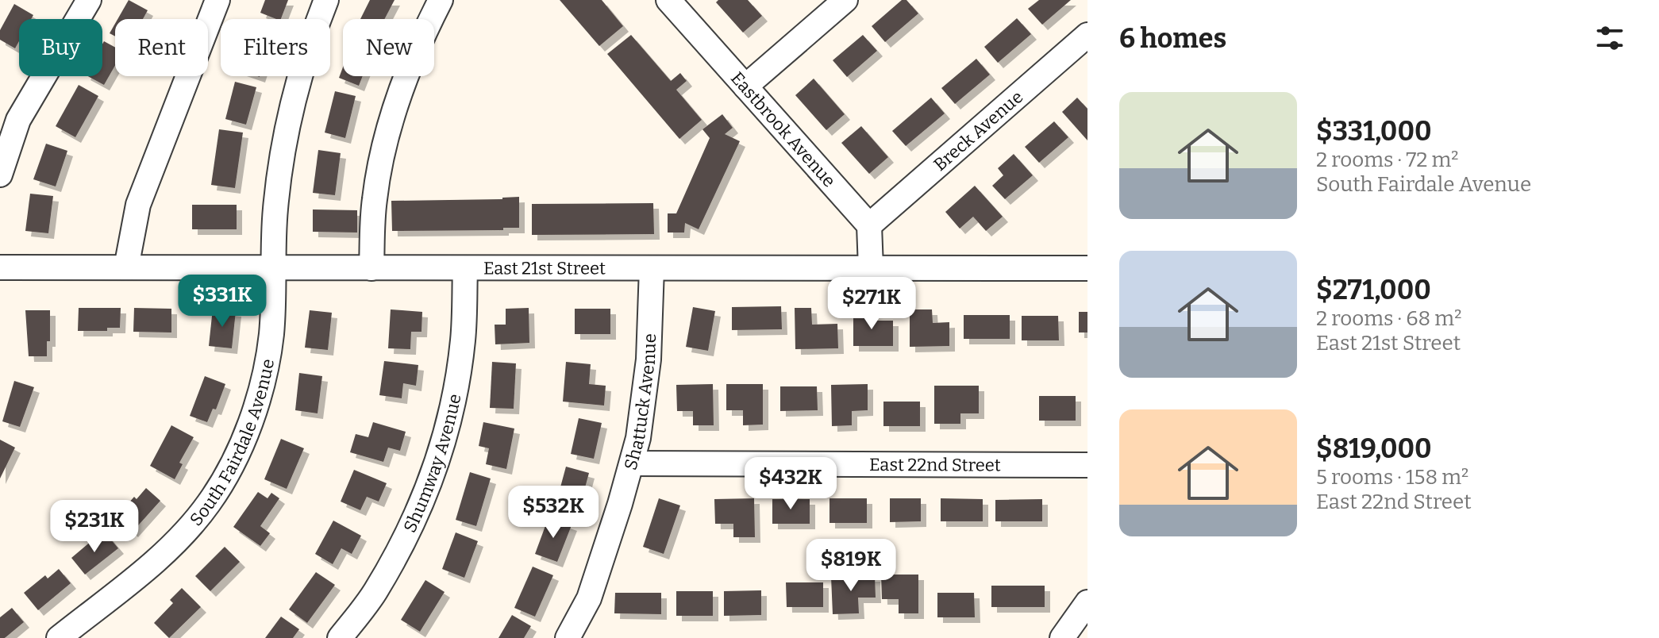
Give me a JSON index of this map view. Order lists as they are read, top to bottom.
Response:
{
  "streets": {
    "street": [
      "Eastbrook Avenue",
      "Breck Avenue",
      "East 21st Street",
      "Shattuck Avenue",
      "South Fairdale Avenue",
      "Shumway Avenue",
      "East 22nd Street"
    ]
  },
  "crossings": [
    ["Eastbrook Avenue", "Breck Avenue"],
    ["East 21st Street", "Shattuck Avenue"],
    ["East 21st Street", "South Fairdale Avenue"],
    ["East 21st Street", "Shumway Avenue"],
    ["Shattuck Avenue", "East 22nd Street"]
  ],
  "page": {
    "heading": "6 homes",
    "chip": [
      "Buy",
      "Rent",
      "Filters",
      "New"
    ],
    "list": [
      {
        "name": "$331,000",
        "note": "2 rooms · 72 m² · South Fairdale Avenue"
      },
      {
        "name": "$271,000",
        "note": "2 rooms · 68 m² · East 21st Street"
      },
      {
        "name": "$819,000",
        "note": "5 rooms · 158 m² · East 22nd Street"
      }
    ],
    "price": [
      "$331K",
      "$271K",
      "$432K",
      "$532K",
      "$231K",
      "$819K"
    ]
  }
}
